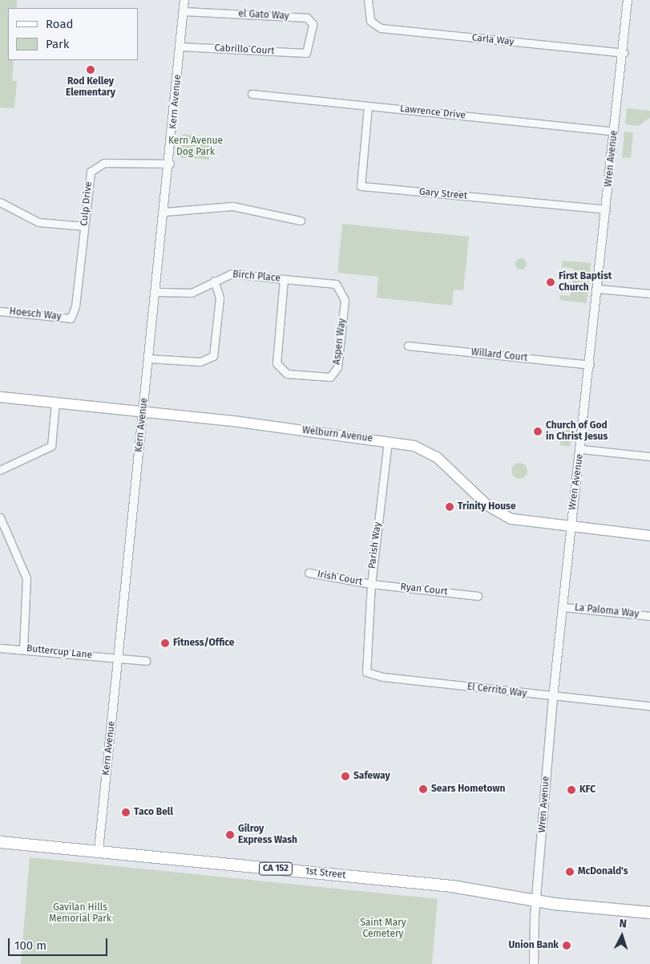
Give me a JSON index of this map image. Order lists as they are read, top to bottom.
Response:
{
  "streets": {
    "main road": ["Welburn Avenue", "CA 152", "1st Street"],
    "street": [
      "el Gato Way",
      "Carla Way",
      "Cabrillo Court",
      "Kern Avenue",
      "Lawrence Drive",
      "Wren Avenue",
      "Gary Street",
      "Culp Drive",
      "Birch Place",
      "Hoesch Way",
      "Aspen Way",
      "Willard Court",
      "Parish Way",
      "Irish Court",
      "Ryan Court",
      "La Paloma Way",
      "Buttercup Lane",
      "El Cerrito Way"
    ]
  },
  "crossings": [
    ["el Gato Way", "Cabrillo Court"],
    ["el Gato Way", "Kern Avenue"],
    ["Carla Way", "Wren Avenue"],
    ["Cabrillo Court", "Kern Avenue"],
    ["Kern Avenue", "Culp Drive"],
    ["Kern Avenue", "Birch Place"],
    ["Kern Avenue", "Welburn Avenue"],
    ["Kern Avenue", "Buttercup Lane"],
    ["Kern Avenue", "1st Street"],
    ["Lawrence Drive", "Wren Avenue"],
    ["Lawrence Drive", "Gary Street"],
    ["Wren Avenue", "Gary Street"],
    ["Wren Avenue", "Willard Court"],
    ["Wren Avenue", "Welburn Avenue"],
    ["Wren Avenue", "La Paloma Way"],
    ["Wren Avenue", "El Cerrito Way"],
    ["Wren Avenue", "1st Street"],
    ["Culp Drive", "Hoesch Way"],
    ["Birch Place", "Aspen Way"],
    ["Welburn Avenue", "Parish Way"],
    ["Parish Way", "Irish Court"],
    ["Parish Way", "Ryan Court"],
    ["Parish Way", "El Cerrito Way"],
    ["Irish Court", "Ryan Court"]
  ],
  "parks": ["Kern Avenue Dog Park", "Gavilan Hills Memorial Park", "Saint Mary Cemetery"],
  "places": [
    "Rod Kelley Elementary",
    "First Baptist Church",
    "Church of God in Christ Jesus",
    "Trinity House",
    "Fitness/Office",
    "Safeway",
    "Sears Hometown",
    "KFC",
    "Taco Bell",
    "Gilroy Express Wash",
    "McDonald's",
    "Union Bank"
  ],
  "legend": ["Road", "Park"],
  "scale_bar": "100 m",
  "north": "top"
}
